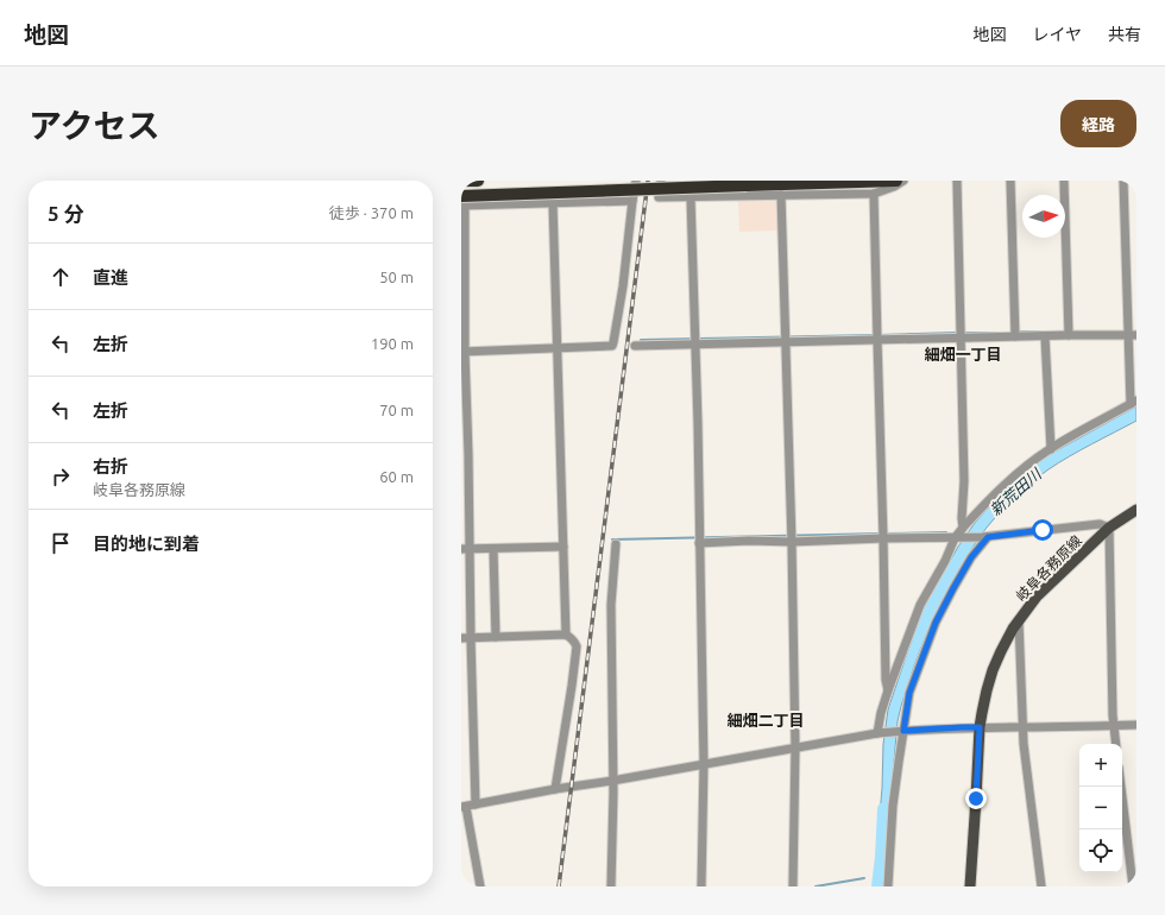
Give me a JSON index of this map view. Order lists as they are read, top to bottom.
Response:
{
  "streets": {
    "main road": ["岐阜各務原線"]
  },
  "districts": ["細畑一丁目", "細畑二丁目"],
  "water": ["新荒田川"],
  "north": "right",
  "page": {
    "header": "地図",
    "nav": ["地図", "レイヤ", "共有"],
    "title": "アクセス",
    "buttons": "経路",
    "heading": ["5 分", "徒歩 · 370 m"],
    "list": [
      ["直進", "50 m"],
      ["左折", "190 m"],
      ["左折", "70 m"],
      ["右折", "岐阜各務原線", "60 m"],
      "目的地に到着"
    ],
    "map_buttons": ["+", "−"]
  }
}
